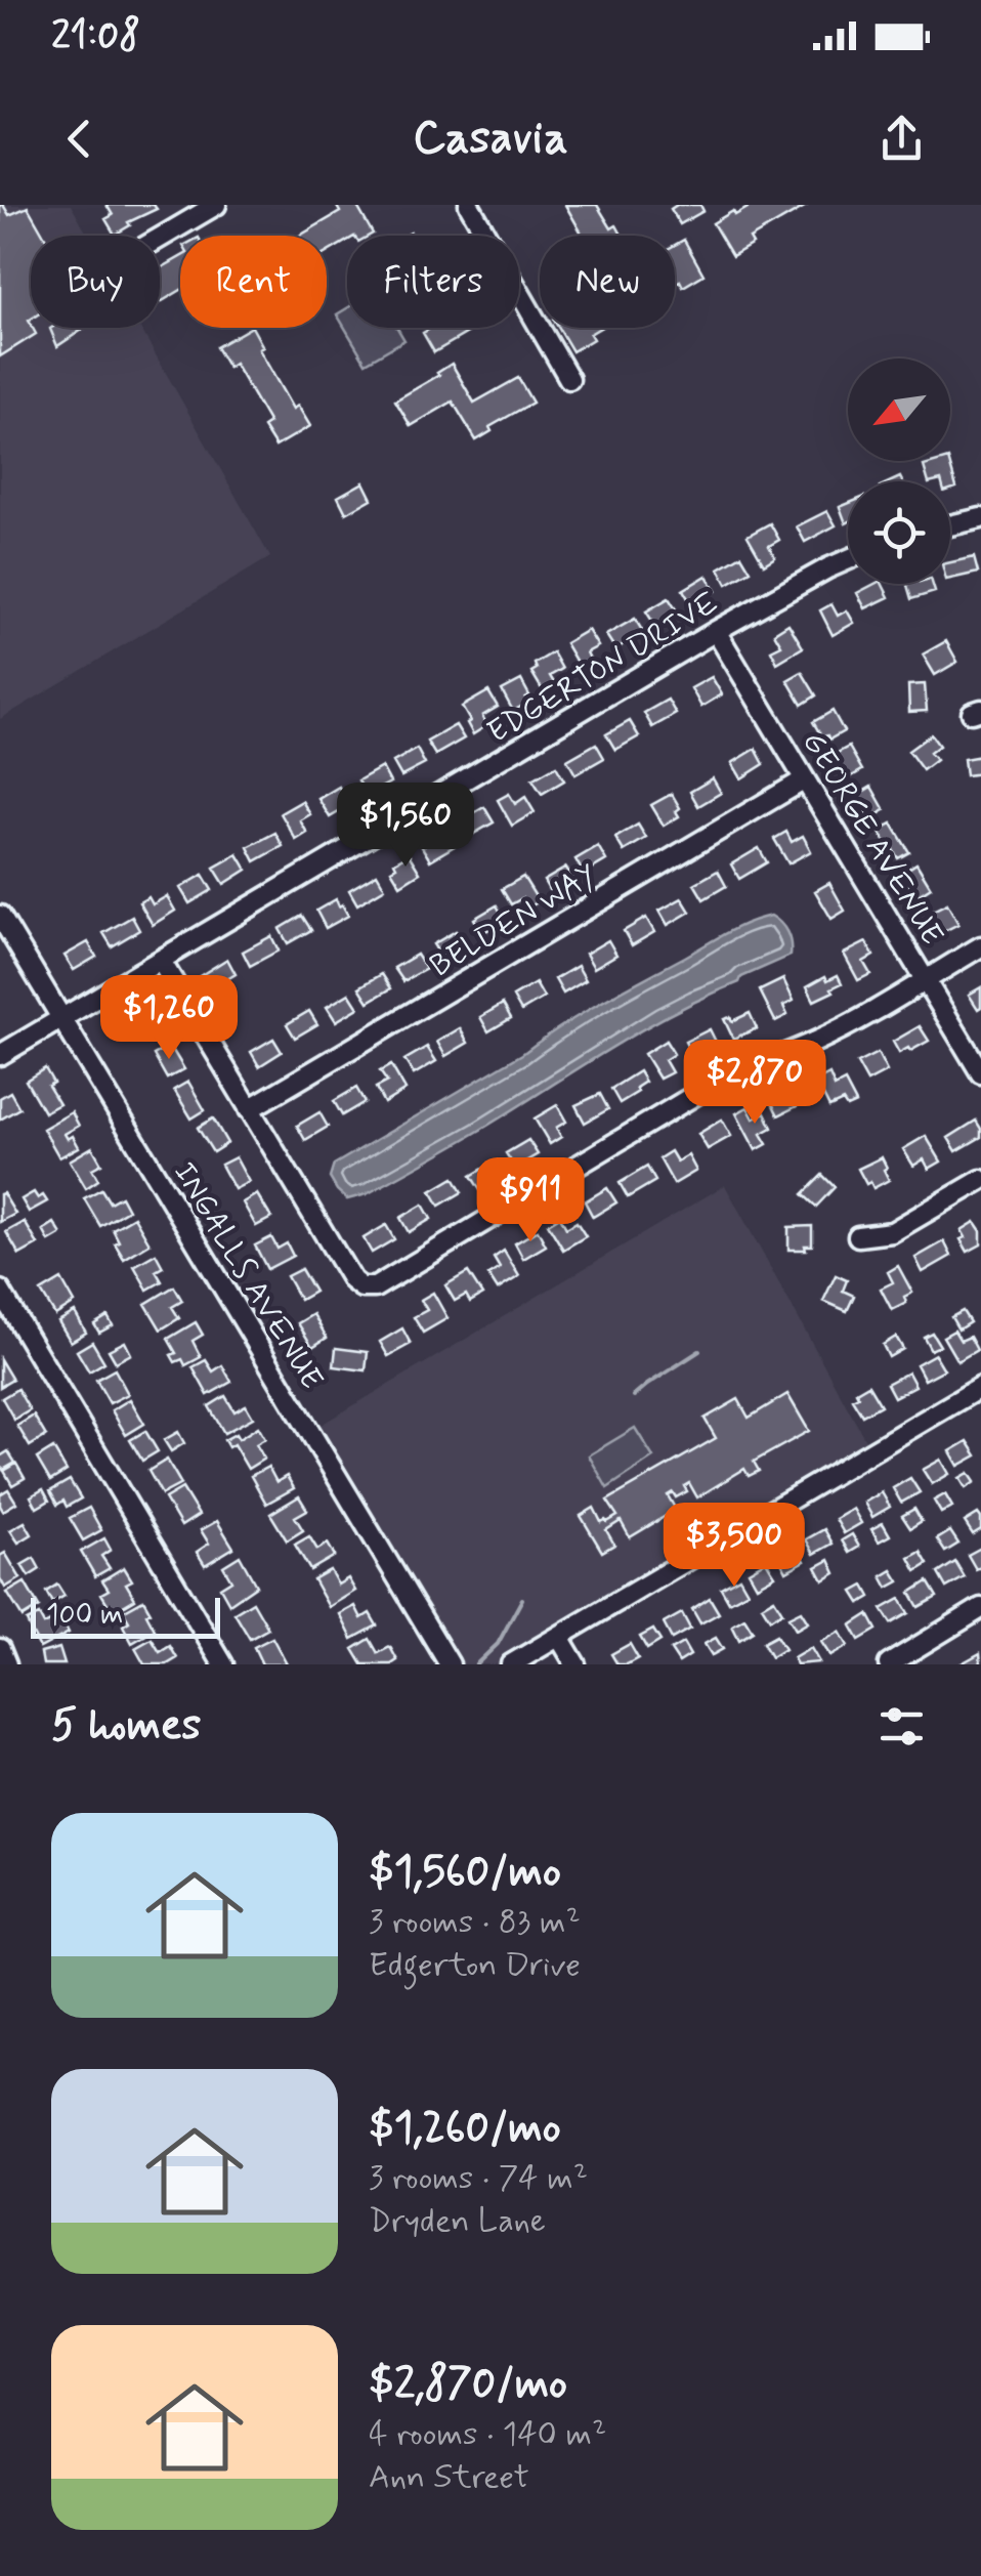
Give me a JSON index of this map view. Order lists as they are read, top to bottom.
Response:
{
  "streets": {
    "street": [
      "EDGERTON DRIVE",
      "GEORGE AVENUE",
      "BELDEN WAY",
      "INGALLS AVENUE"
    ]
  },
  "crossings": [
    ["EDGERTON DRIVE", "GEORGE AVENUE"],
    ["EDGERTON DRIVE", "INGALLS AVENUE"],
    ["GEORGE AVENUE", "BELDEN WAY"]
  ],
  "scale_bar": "100 m",
  "north": "bottom left",
  "page": {
    "status": "21:08",
    "header": "Casavia",
    "chip": [
      "Buy",
      "Rent",
      "Filters",
      "New"
    ],
    "price": [
      "$1,560",
      "$1,260",
      "$2,870",
      "$911",
      "$3,500"
    ],
    "scale": "100 m",
    "heading": "5 homes",
    "list": [
      {
        "name": "$1,560/mo",
        "note": "3 rooms · 83 m² · Edgerton Drive"
      },
      {
        "name": "$1,260/mo",
        "note": "3 rooms · 74 m² · Dryden Lane"
      },
      {
        "name": "$2,870/mo",
        "note": "4 rooms · 140 m² · Ann Street"
      }
    ]
  }
}
